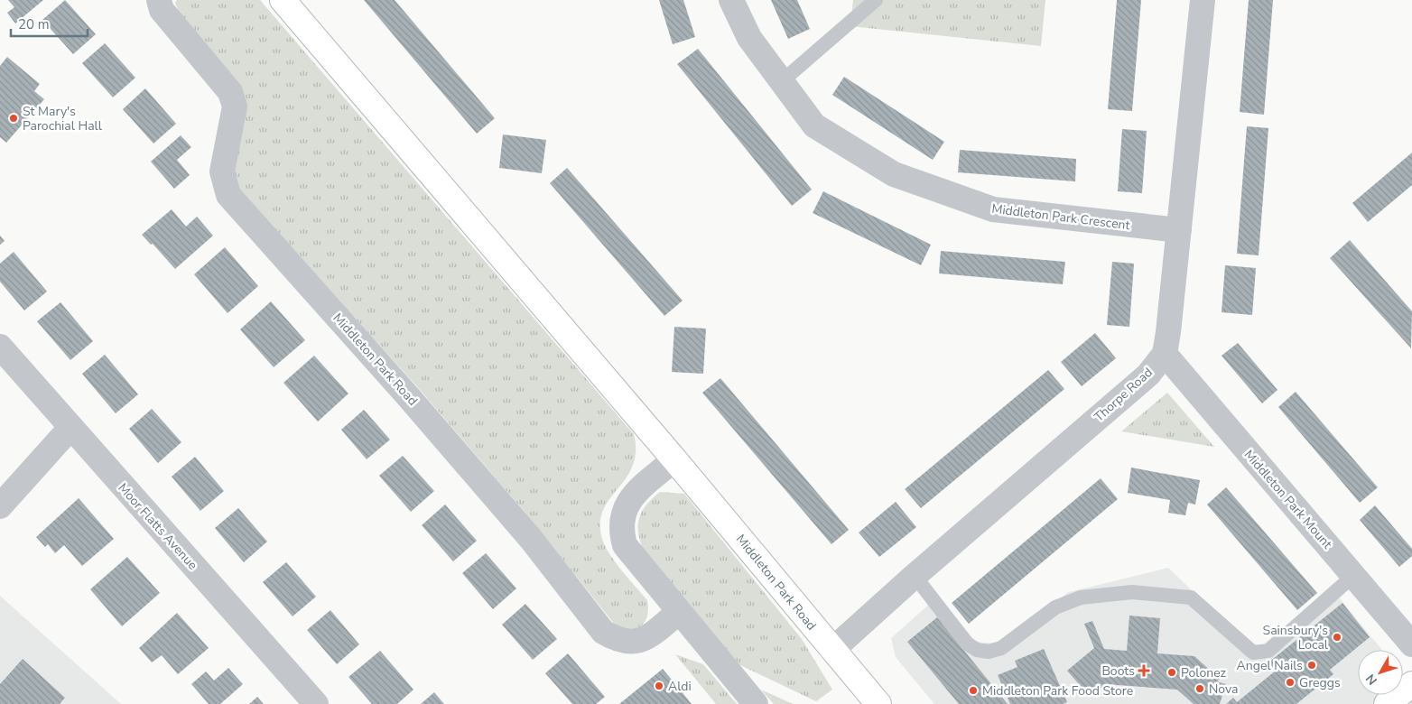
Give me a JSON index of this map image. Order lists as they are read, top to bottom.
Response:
{
  "streets": {
    "street": [
      "Middleton Park Crescent",
      "Middleton Park Road",
      "Thorpe Road",
      "Middleton Park Mount",
      "Moor Flatts Avenue"
    ]
  },
  "crossings": [
    ["Middleton Park Crescent", "Thorpe Road"],
    ["Middleton Park Road", "Thorpe Road"],
    ["Thorpe Road", "Middleton Park Mount"]
  ],
  "places": {
    "other": [
      "St Mary's Parochial Hall",
      "Sainsbury's Local",
      "Angel Nails",
      "Polonez",
      "Greggs",
      "Aldi",
      "Nova",
      "Middleton Park Food Store"
    ],
    "health": ["Boots"]
  },
  "scale_bar": "20 m",
  "north": "bottom left"
}
